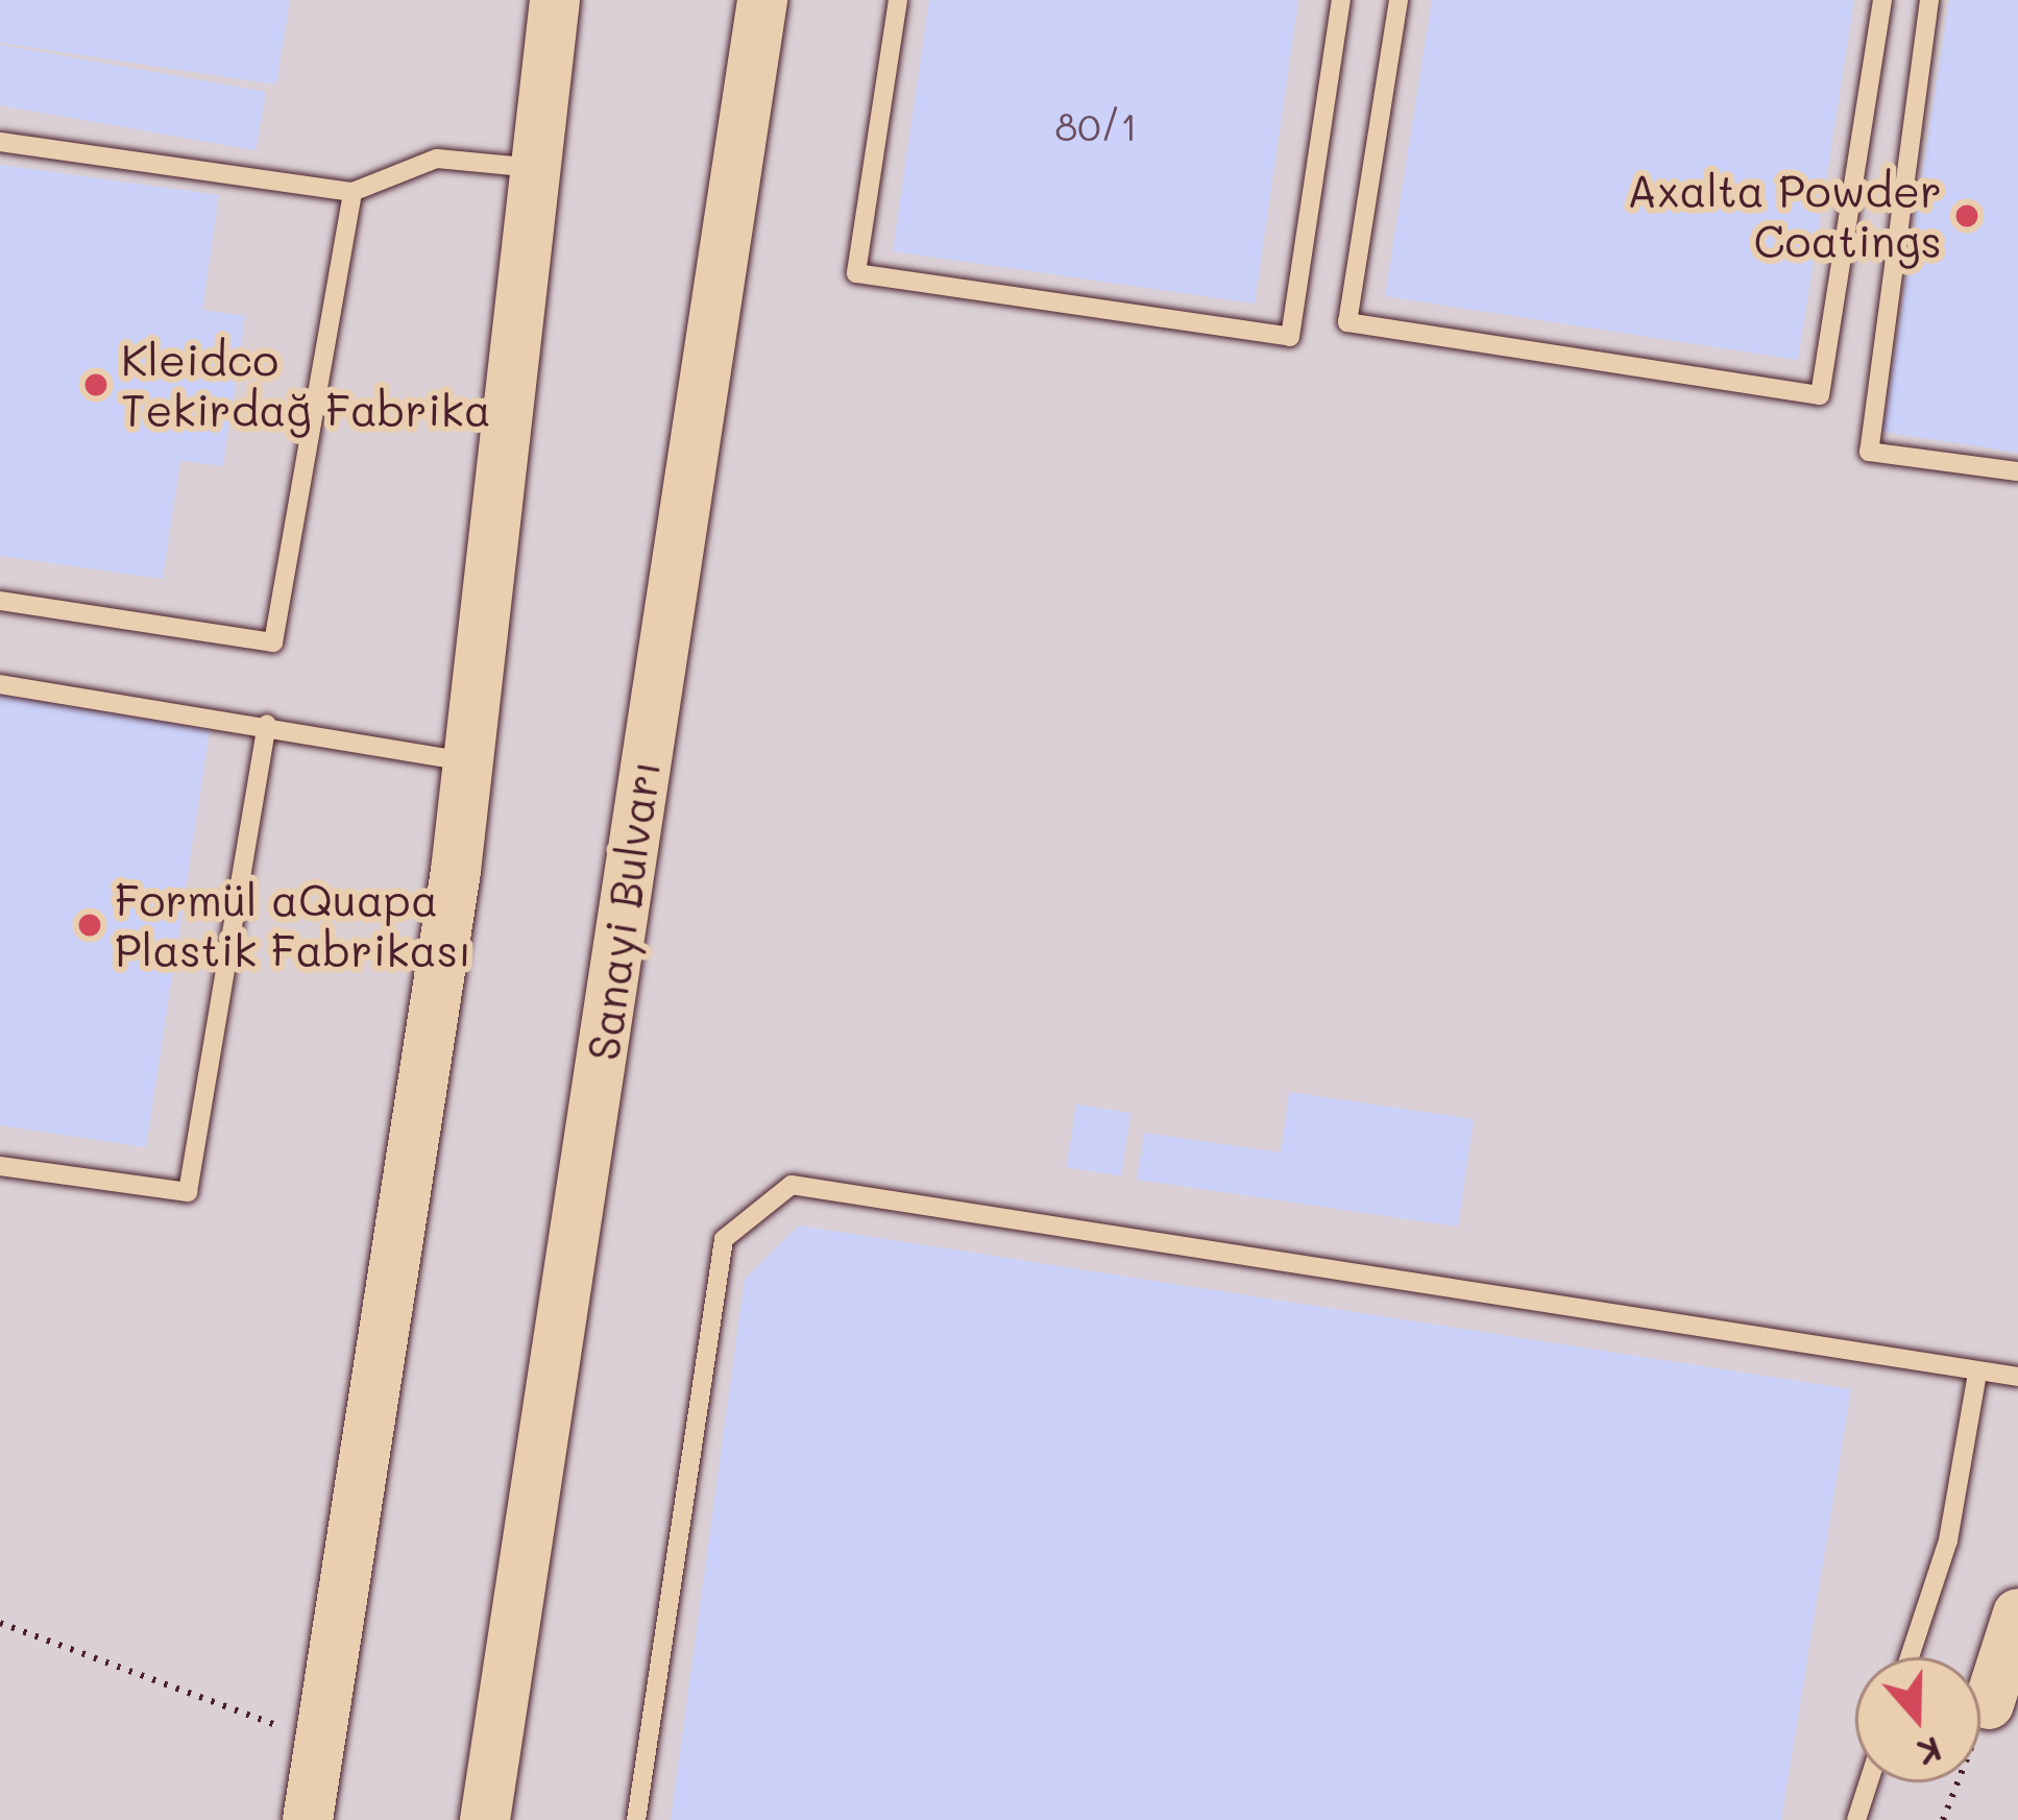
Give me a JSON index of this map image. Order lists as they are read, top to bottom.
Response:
{
  "streets": {
    "street": ["Sanayi Bulvarı"]
  },
  "places": ["Axalta Powder Coatings", "Kleidco Tekirdağ Fabrika", "Formül aQuapa Plastik Fabrikası"],
  "house_numbers": ["80/1"],
  "north": "bottom"
}
